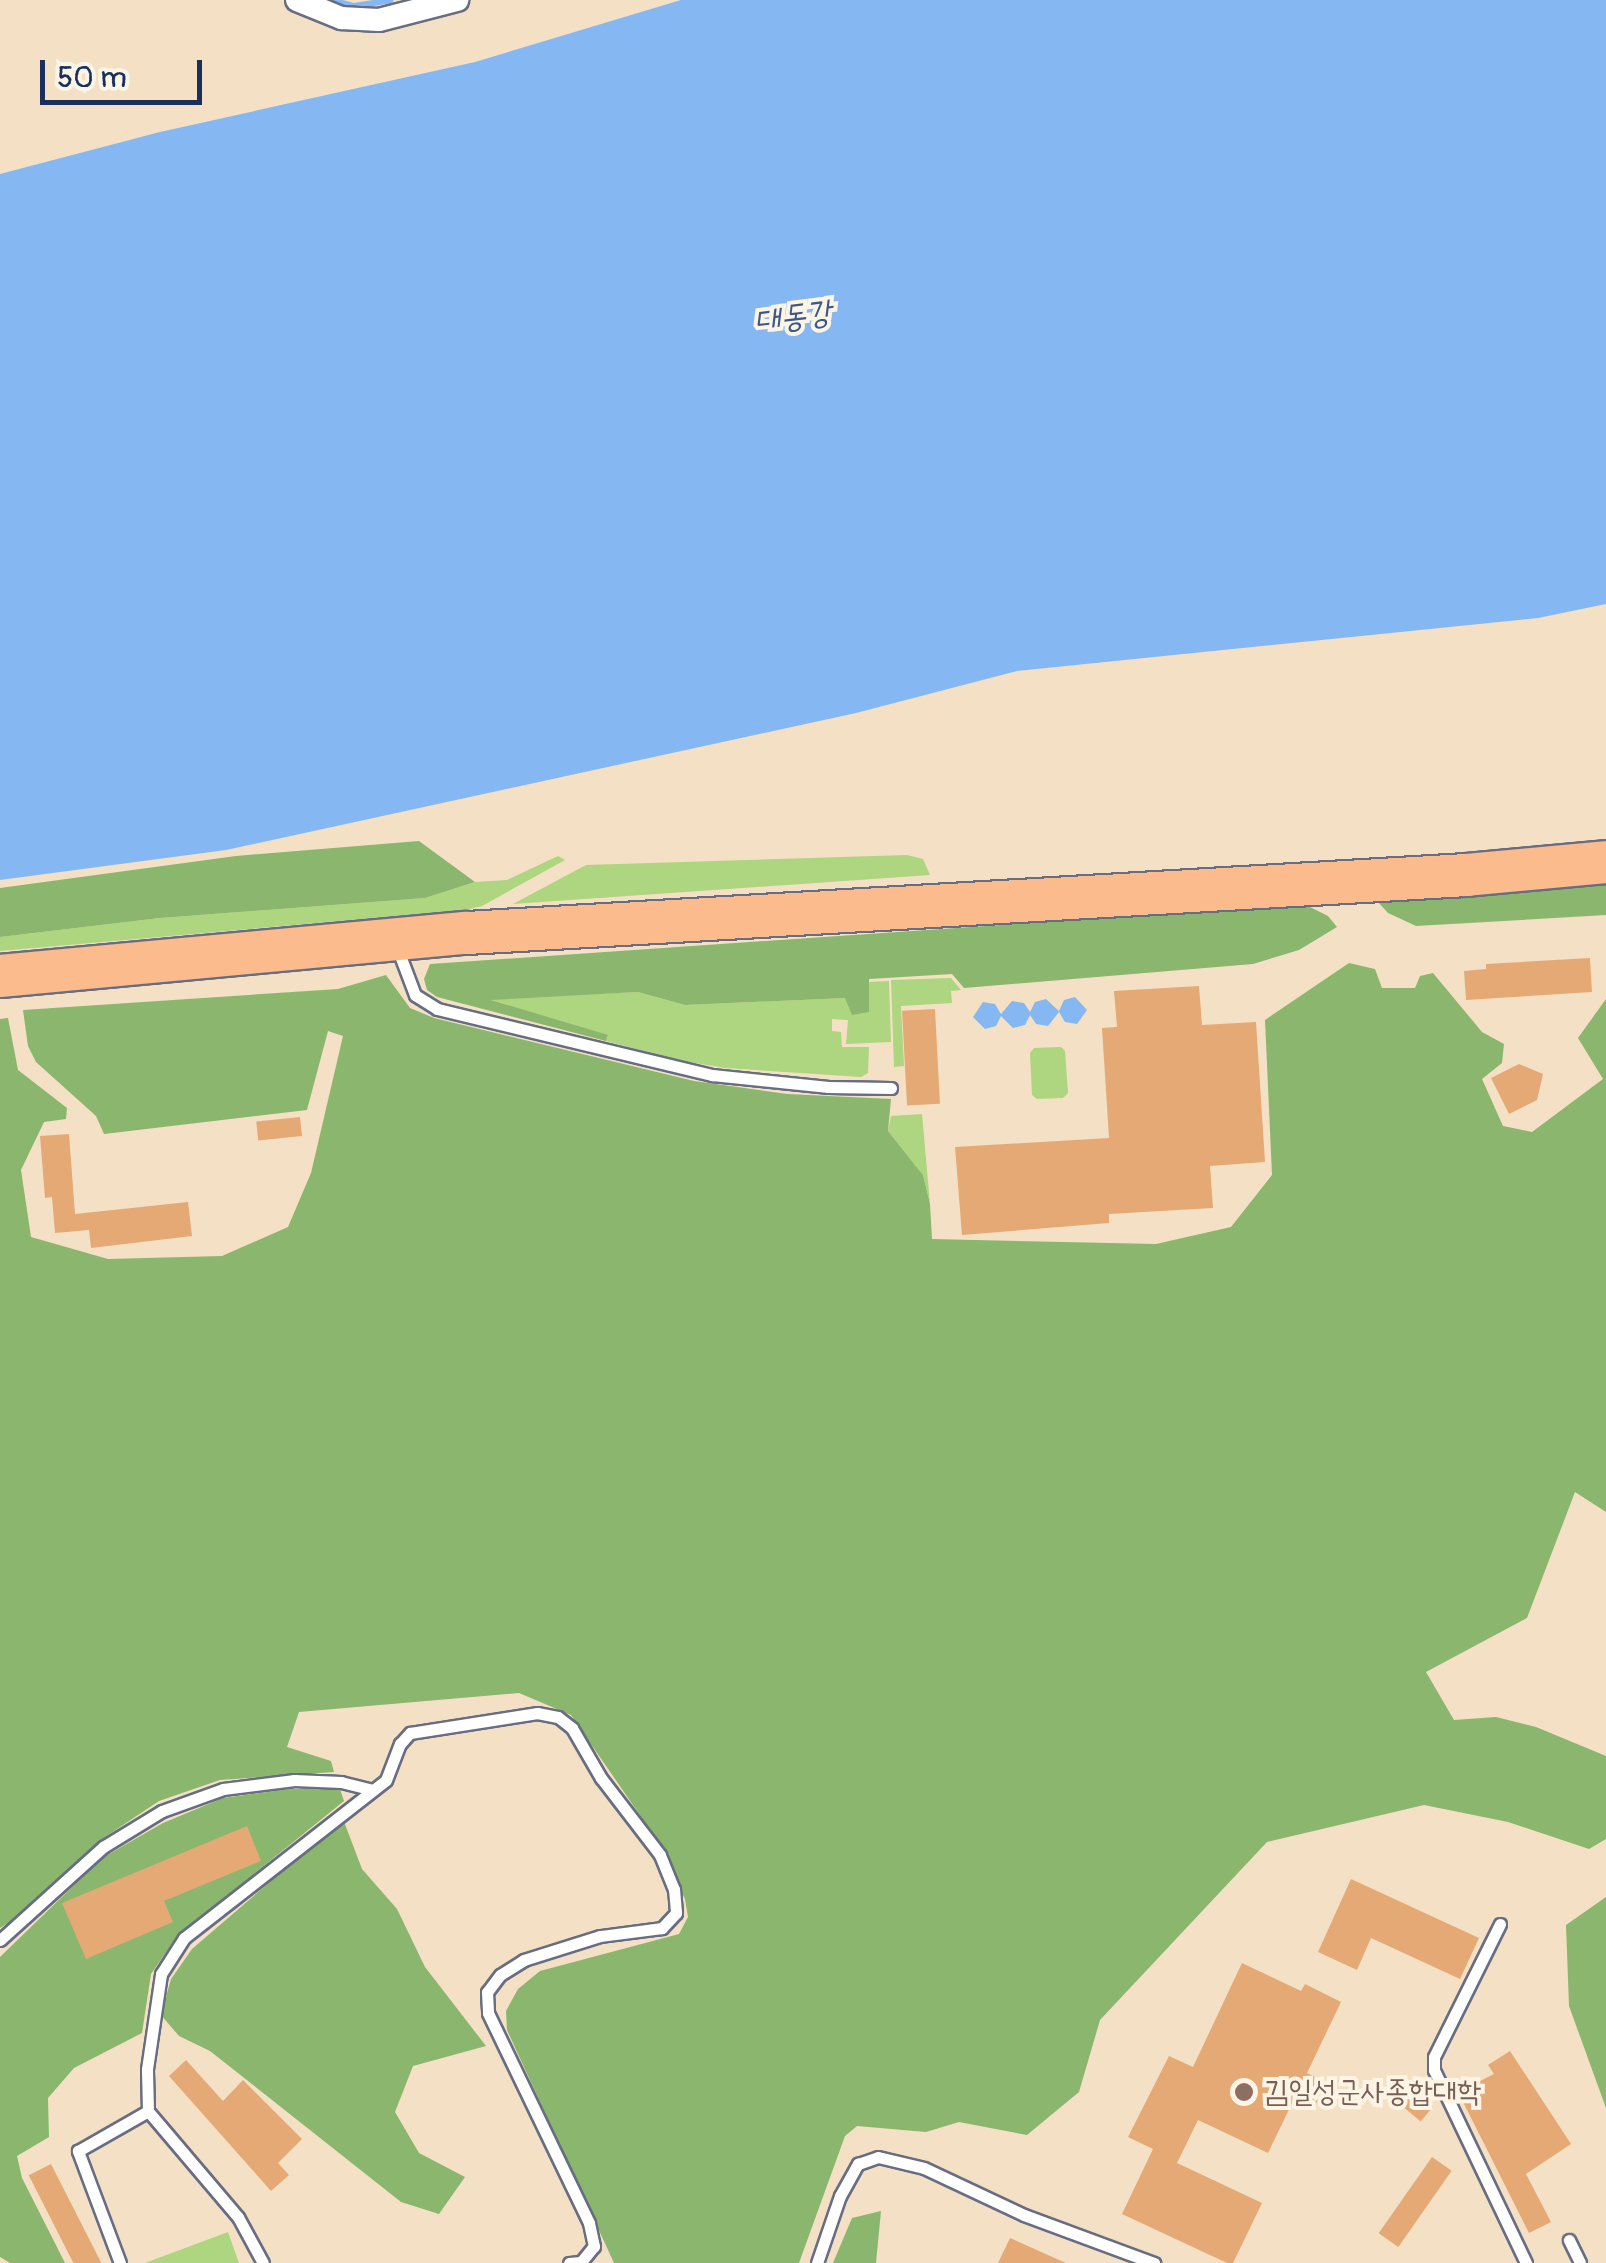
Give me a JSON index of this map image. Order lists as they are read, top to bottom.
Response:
{
  "water": ["대동강"],
  "places": ["김일성군사종합대학"],
  "scale_bar": "50 m"
}
